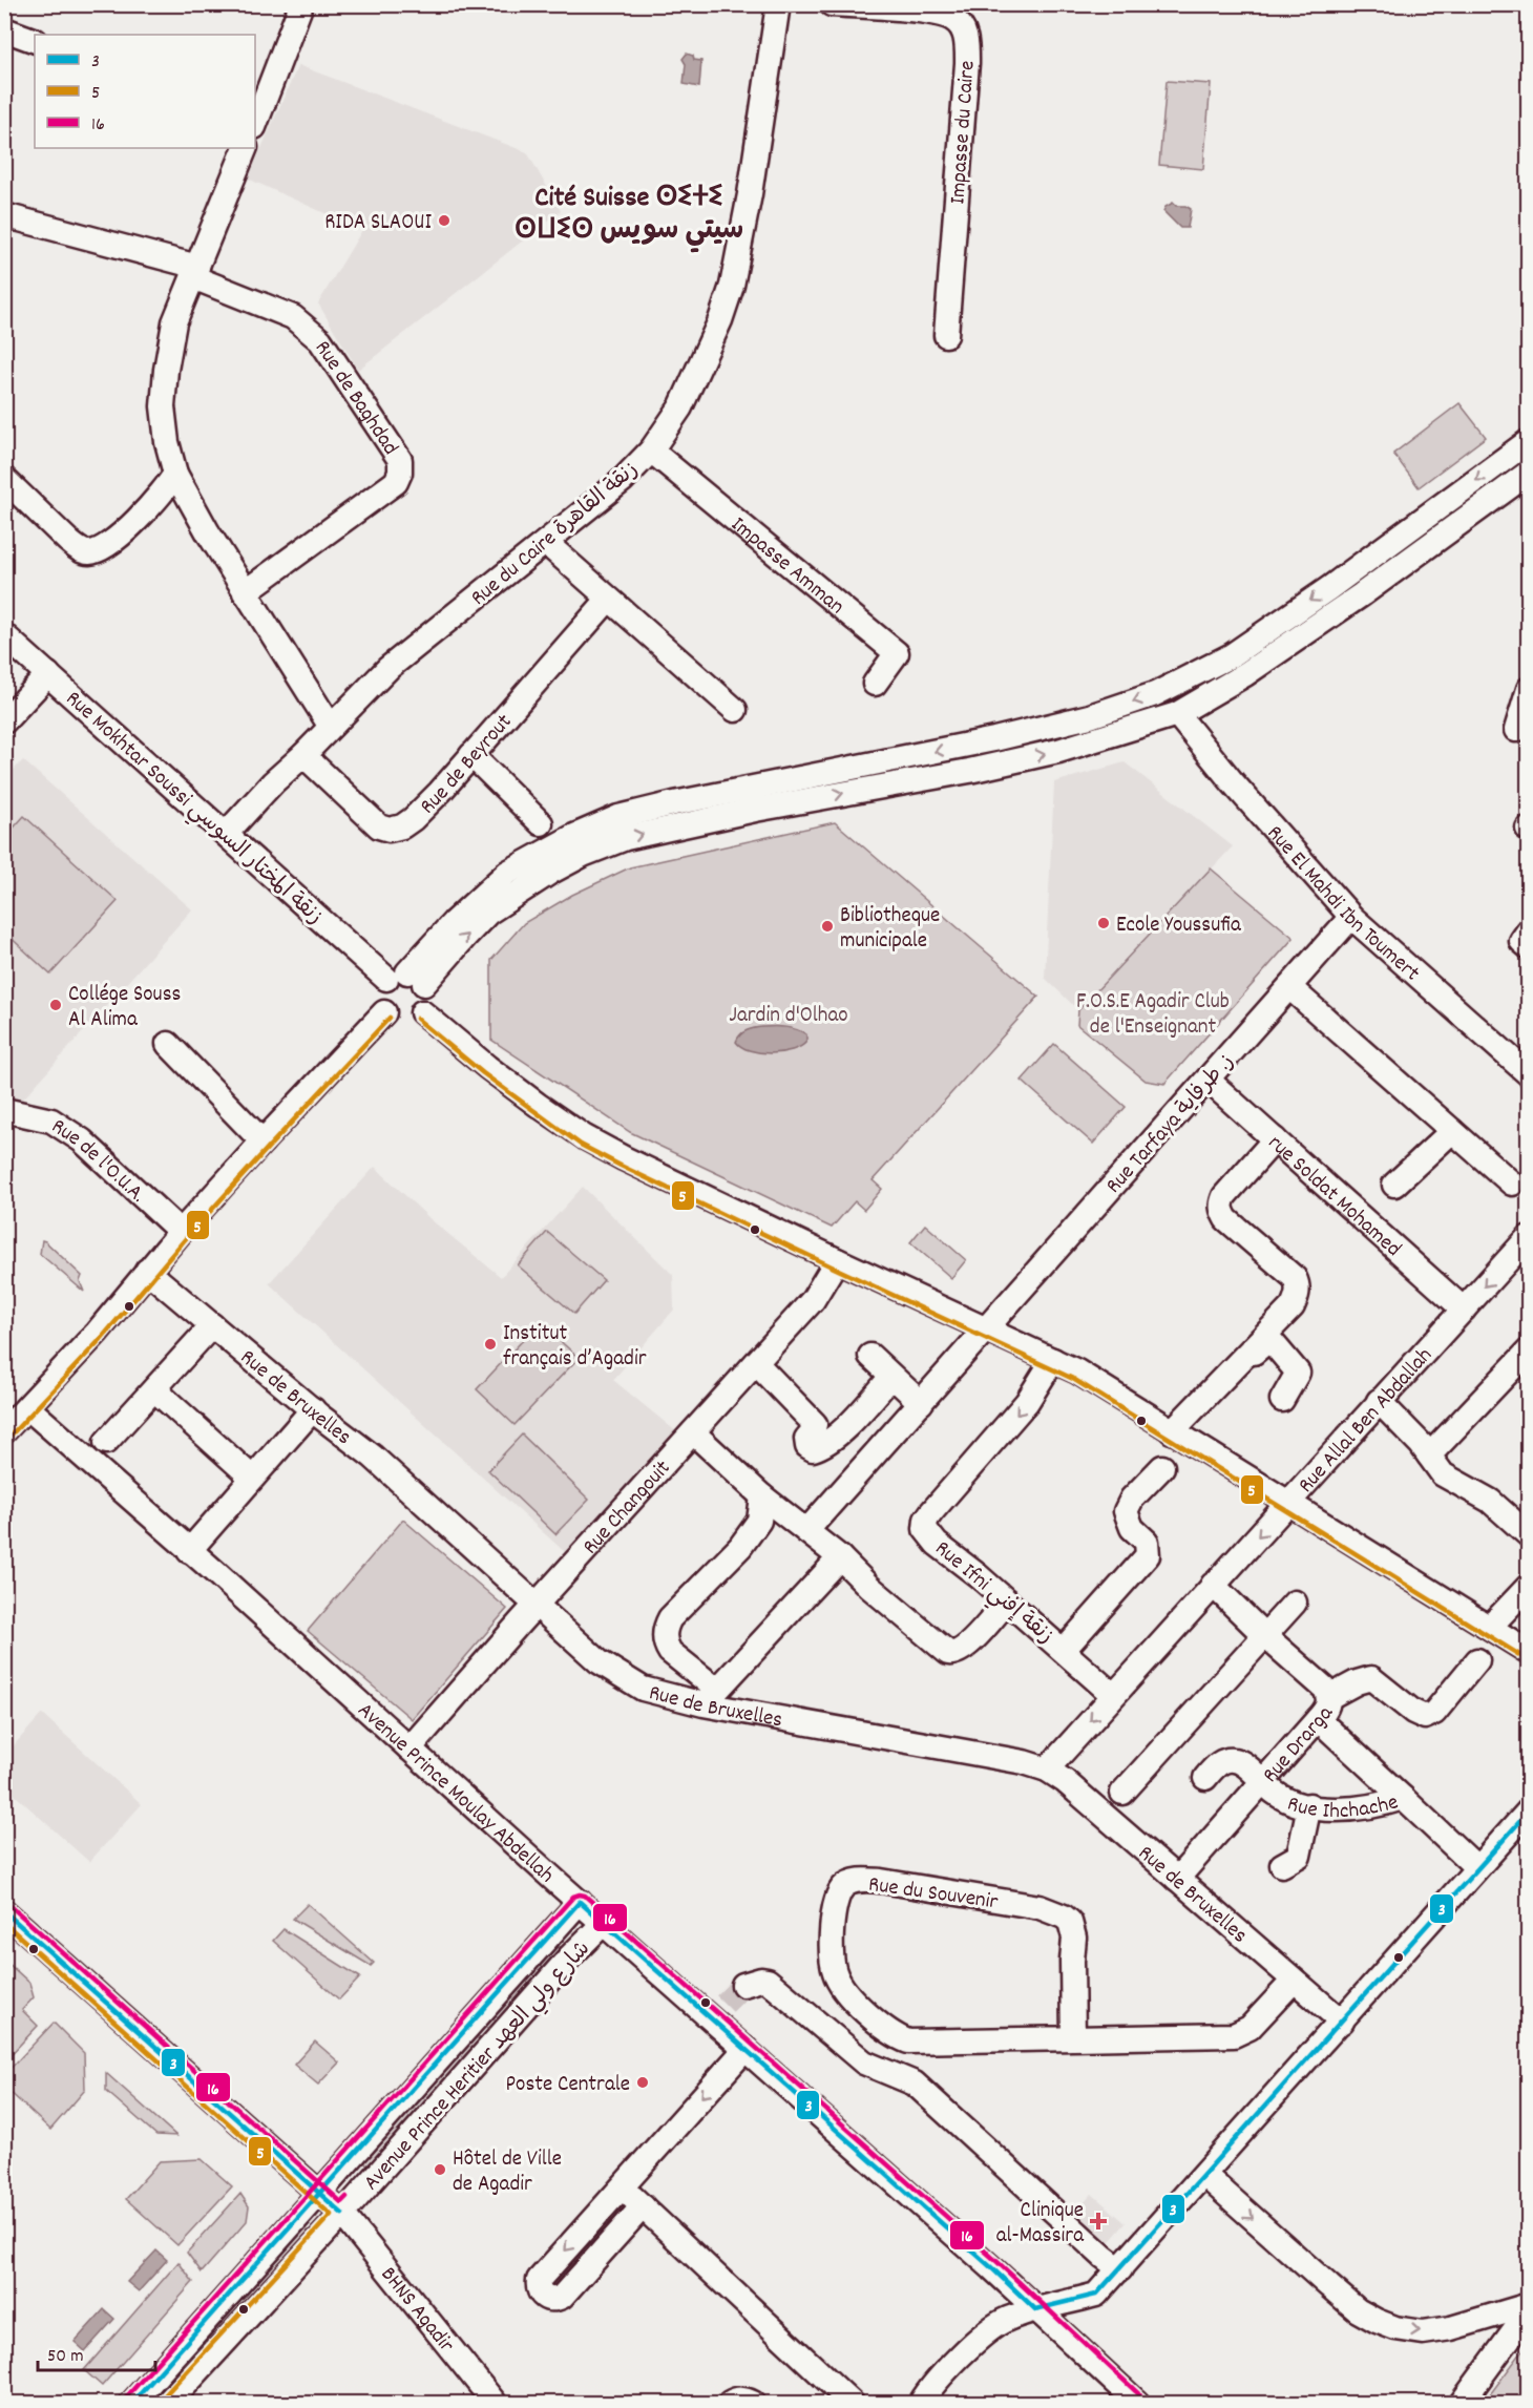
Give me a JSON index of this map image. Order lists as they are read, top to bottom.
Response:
{
  "streets": {
    "street": [
      "Impasse du Caire",
      "Rue de Baghdad",
      "Rue du Caire زنقة القاهرة",
      "Impasse Amman",
      "Rue de Beyrout",
      "Rue Mokhtar Soussi زنقة المختار السوسي",
      "Rue El Mahdi Ibn Toumert",
      "Rue Tarfaya ز. طرفاية",
      "Rue de l'O.U.A.",
      "rue Soldat Mohamed",
      "Rue de Bruxelles",
      "Rue Allal Ben Abdallah",
      "Rue Changouit",
      "Rue Ifni زنقة إفني",
      "Rue Drarga",
      "Avenue Prince Moulay Abdellah",
      "Rue Ihchache",
      "Rue du Souvenir",
      "Avenue Prince Heritier شارع ولي العهد",
      "BHNS Agadir"
    ]
  },
  "crossings": [
    ["Rue du Caire زنقة القاهرة", "Impasse Amman"],
    ["Rue du Caire زنقة القاهرة", "Rue de Beyrout"],
    ["Rue du Caire زنقة القاهرة", "Rue Mokhtar Soussi زنقة المختار السوسي"],
    ["Rue El Mahdi Ibn Toumert", "Rue Tarfaya ز. طرفاية"],
    ["Rue Tarfaya ز. طرفاية", "rue Soldat Mohamed"],
    ["rue Soldat Mohamed", "Rue Allal Ben Abdallah"],
    ["Rue de Bruxelles", "Rue Allal Ben Abdallah"],
    ["Rue de Bruxelles", "Rue Changouit"],
    ["Rue de Bruxelles", "Rue Drarga"],
    ["Rue de Bruxelles", "Rue du Souvenir"],
    ["Rue Allal Ben Abdallah", "Rue Ifni زنقة إفني"],
    ["Rue Allal Ben Abdallah", "Rue Drarga"],
    ["Rue Changouit", "Avenue Prince Moulay Abdellah"],
    ["Rue Drarga", "Rue Ihchache"],
    ["Avenue Prince Moulay Abdellah", "Avenue Prince Heritier شارع ولي العهد"],
    ["Avenue Prince Heritier شارع ولي العهد", "BHNS Agadir"]
  ],
  "districts": ["Cité Suisse ⵙⵉⵜⵉ ⵙⵡⵉⵙ سيتي سويس"],
  "parks": ["F.O.S.E Agadir Club de l'Enseignant", "Jardin d'Olhao"],
  "places": {
    "other": [
      "RIDA SLAOUI",
      "Ecole Youssufia",
      "Bibliotheque municipale",
      "Collége Souss Al Alima",
      "Institut français d’Agadir",
      "Poste Centrale",
      "Hôtel de Ville de Agadir"
    ],
    "health": ["Clinique al-Massira"]
  },
  "lines": ["transit line 5", "transit line 3", "transit line 16"],
  "legend": ["3", "5", "16"],
  "scale_bar": "50 m"
}
